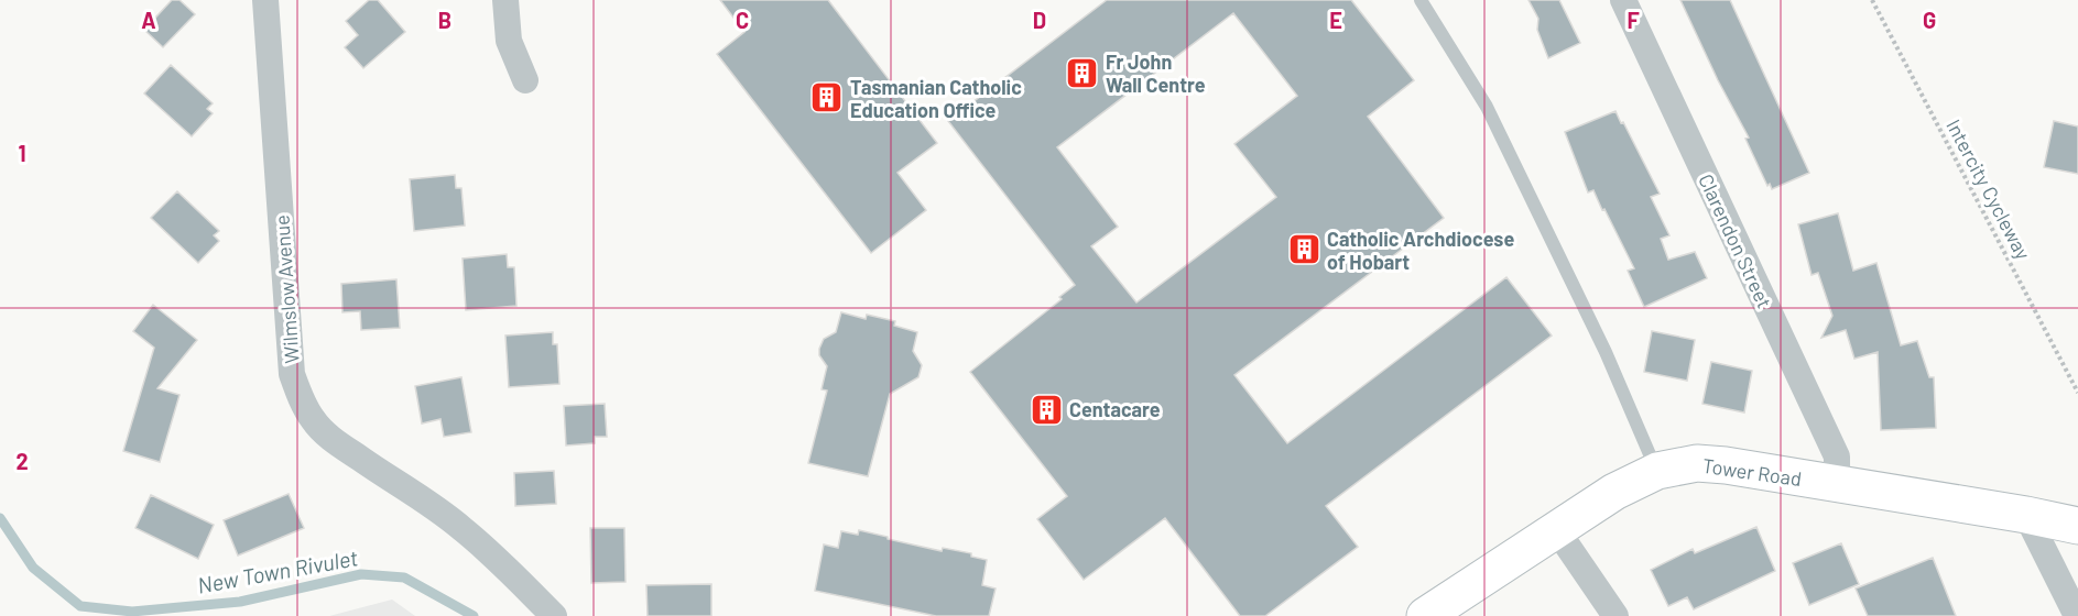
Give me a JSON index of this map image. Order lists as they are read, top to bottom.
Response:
{
  "streets": {
    "street": ["Clarendon Street", "Wilmslow Avenue", "Tower Road"],
    "path": ["Intercity Cycleway"]
  },
  "crossings": [
    ["Clarendon Street", "Tower Road"]
  ],
  "water": ["New Town Rivulet"],
  "places": {
    "building": [
      "Fr John Wall Centre",
      "Tasmanian Catholic Education Office",
      "Catholic Archdiocese of Hobart",
      "Centacare"
    ]
  },
  "grid": {
    "columns": [
      "A",
      "B",
      "C",
      "D",
      "E",
      "F",
      "G"
    ],
    "rows": ["1", "2"]
  }
}
